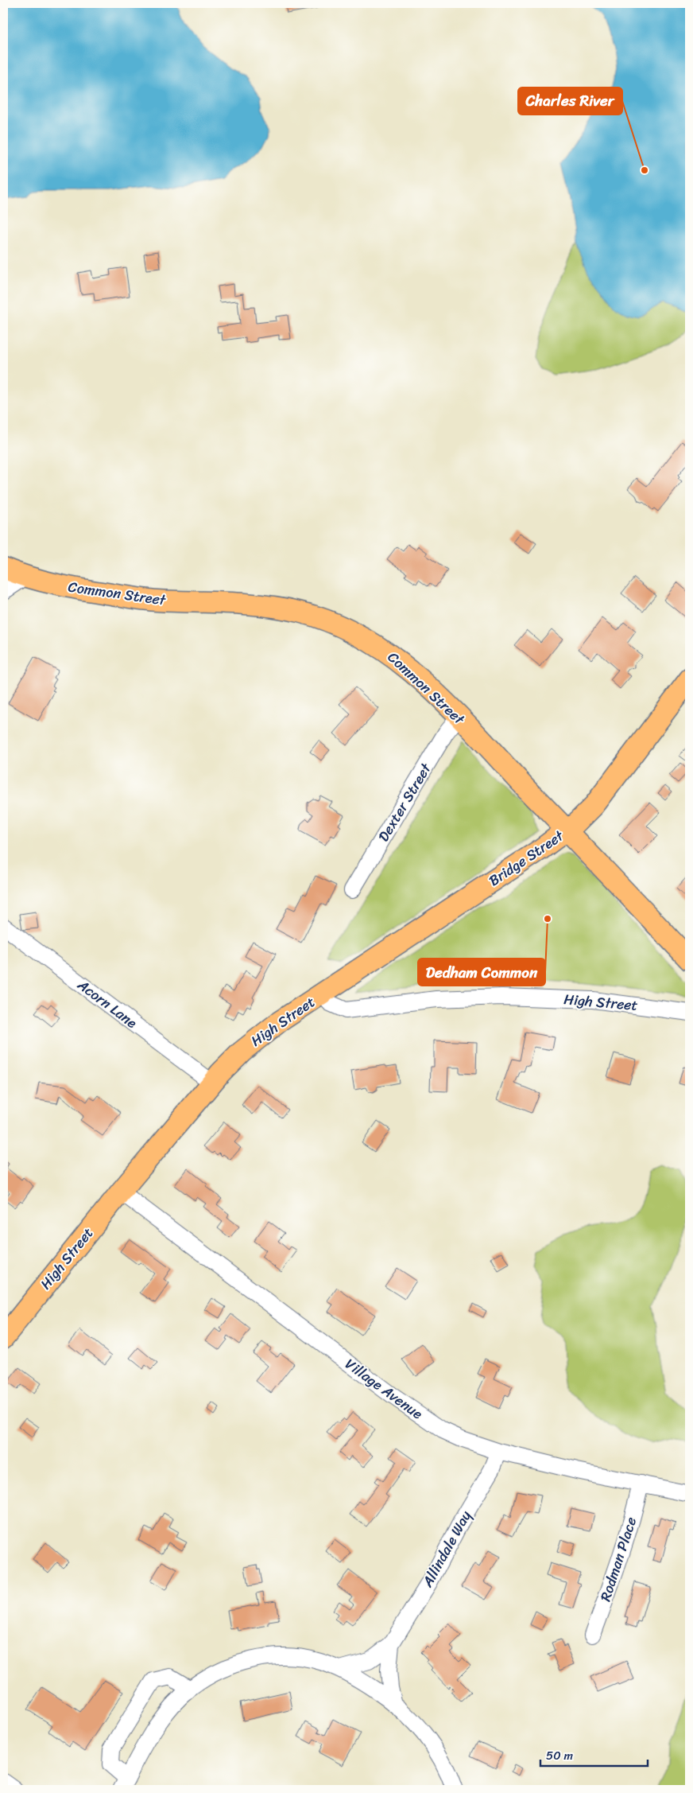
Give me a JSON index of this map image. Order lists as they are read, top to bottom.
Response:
{
  "streets": {
    "main road": ["Common Street", "Bridge Street", "High Street"],
    "street": [
      "Dexter Street",
      "Acorn Lane",
      "Village Avenue",
      "Allindale Way",
      "Rodman Place"
    ]
  },
  "crossings": [
    ["Common Street", "Dexter Street"],
    ["Common Street", "Bridge Street"],
    ["Bridge Street", "High Street"],
    ["High Street", "Acorn Lane"],
    ["High Street", "Village Avenue"],
    ["Village Avenue", "Allindale Way"],
    ["Village Avenue", "Rodman Place"]
  ],
  "places": ["Charles River", "Dedham Common"],
  "scale_bar": "50 m"
}
